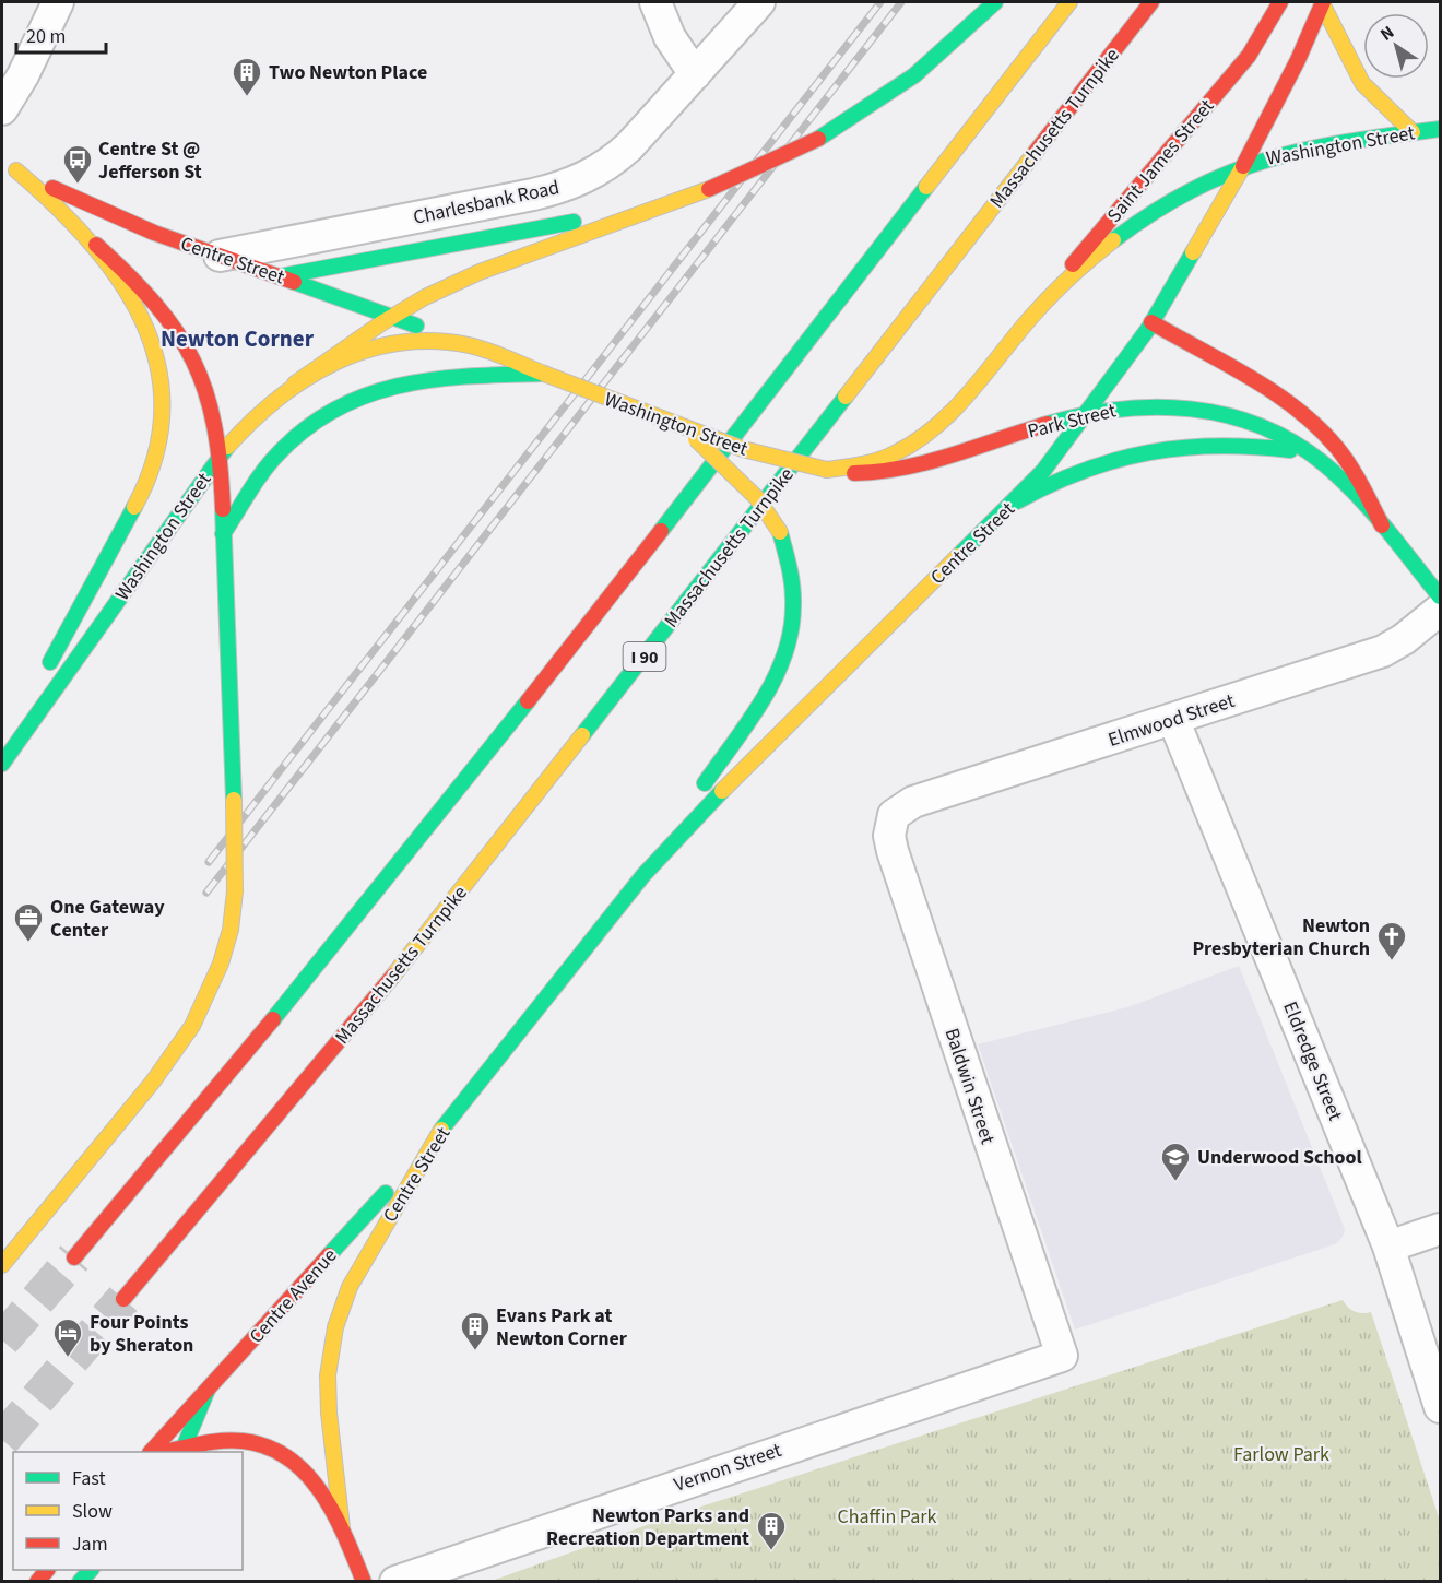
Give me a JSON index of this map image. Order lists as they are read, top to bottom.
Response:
{
  "streets": {
    "main road": [
      "Massachusetts Turnpike",
      "Washington Street",
      "Saint James Street",
      "Centre Street",
      "Park Street",
      "I 90",
      "Centre Avenue"
    ],
    "street": [
      "Charlesbank Road",
      "Elmwood Street",
      "Eldredge Street",
      "Baldwin Street",
      "Vernon Street"
    ]
  },
  "crossings": [
    ["Washington Street", "Saint James Street"],
    ["Washington Street", "Centre Street"],
    ["Washington Street", "Park Street"],
    ["Charlesbank Road", "Centre Street"],
    ["Centre Street", "Park Street"],
    ["Centre Street", "Centre Avenue"],
    ["Elmwood Street", "Eldredge Street"],
    ["Elmwood Street", "Baldwin Street"],
    ["Baldwin Street", "Vernon Street"]
  ],
  "districts": ["Newton Corner"],
  "parks": ["Farlow Park", "Chaffin Park"],
  "places": {
    "building": ["Two Newton Place", "Evans Park at Newton Corner", "Newton Parks and Recreation Department"],
    "bus stop": ["Centre St @ Jefferson St"],
    "office": ["One Gateway Center"],
    "church": ["Newton Presbyterian Church"],
    "school or university": ["Underwood School"],
    "hotel": ["Four Points by Sheraton"]
  },
  "legend": ["Fast", "Slow", "Jam"],
  "scale_bar": "20 m",
  "north": "top left"
}
